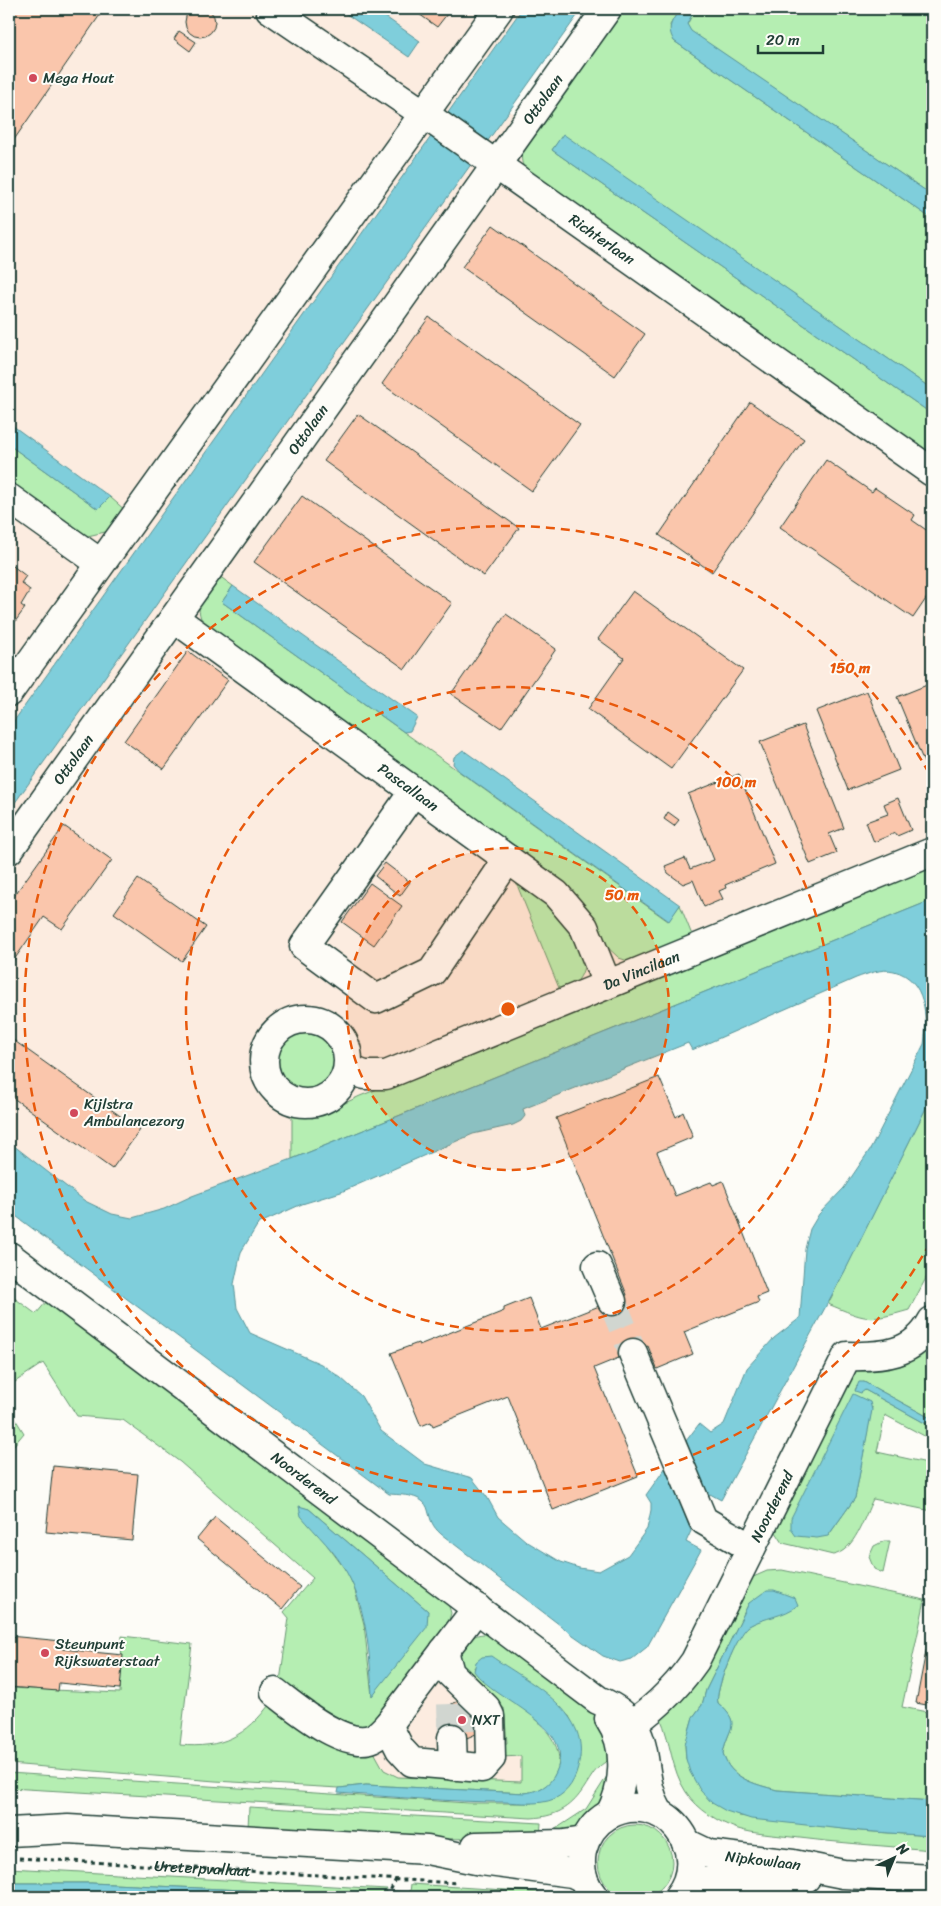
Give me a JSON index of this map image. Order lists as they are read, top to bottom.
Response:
{
  "streets": {
    "street": [
      "Ottolaan",
      "Richterlaan",
      "Pascallaan",
      "Da Vincilaan",
      "Noorderend",
      "Nipkowlaan",
      "Ureterpvallaat"
    ]
  },
  "crossings": [
    ["Ottolaan", "Richterlaan"],
    ["Ottolaan", "Pascallaan"],
    ["Pascallaan", "Da Vincilaan"]
  ],
  "places": [
    "Mega Hout",
    "Kijlstra Ambulancezorg",
    "Steunpunt Rijkswaterstaat",
    "NXT"
  ],
  "scale_bar": "20 m",
  "north": "top right",
  "rings": ["150 m", "100 m", "50 m"]
}
